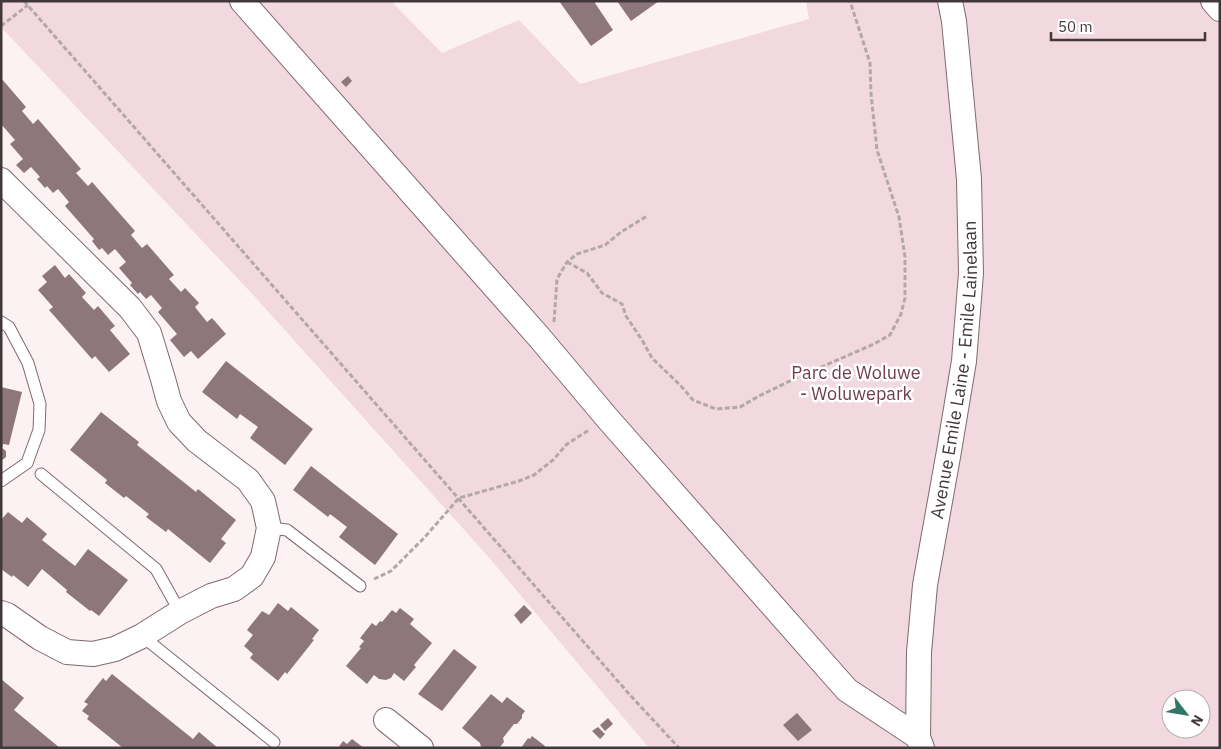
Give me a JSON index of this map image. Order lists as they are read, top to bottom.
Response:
{
  "streets": {
    "street": ["Avenue Emile Laine - Emile Lainelaan"]
  },
  "parks": ["Parc de Woluwe - Woluwepark"],
  "scale_bar": "50 m",
  "north": "bottom right"
}
